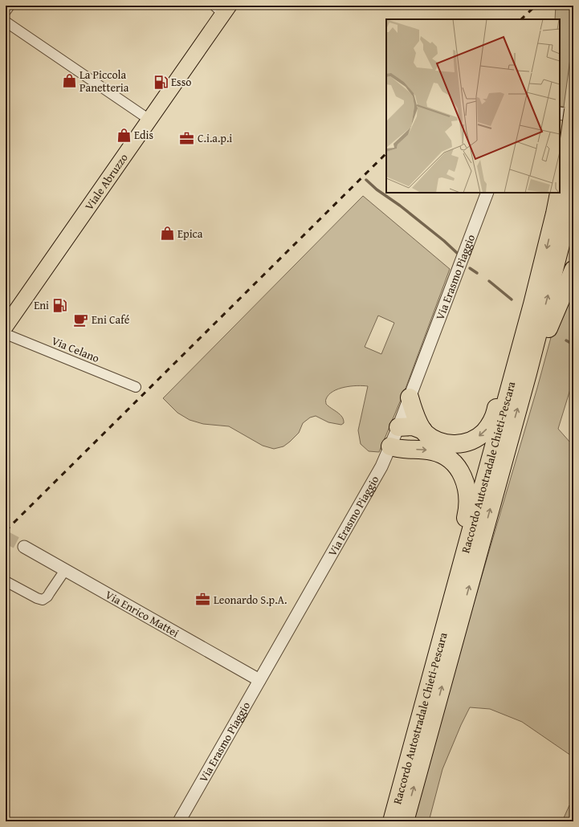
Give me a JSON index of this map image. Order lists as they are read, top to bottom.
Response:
{
  "streets": {
    "highway": ["Raccordo Autostradale Chieti-Pescara"],
    "main road": ["Viale Abruzzo"],
    "street": ["Via Erasmo Piaggio", "Via Celano", "Via Enrico Mattei"]
  },
  "crossings": [
    ["Via Erasmo Piaggio", "Via Enrico Mattei"]
  ],
  "places": {
    "shop": ["La Piccola Panetteria", "Edis", "Epica"],
    "fuel station": ["Esso", "Eni"],
    "office": ["C.i.a.p.i", "Leonardo S.p.A."],
    "cafe": ["Eni Café"]
  }
}
